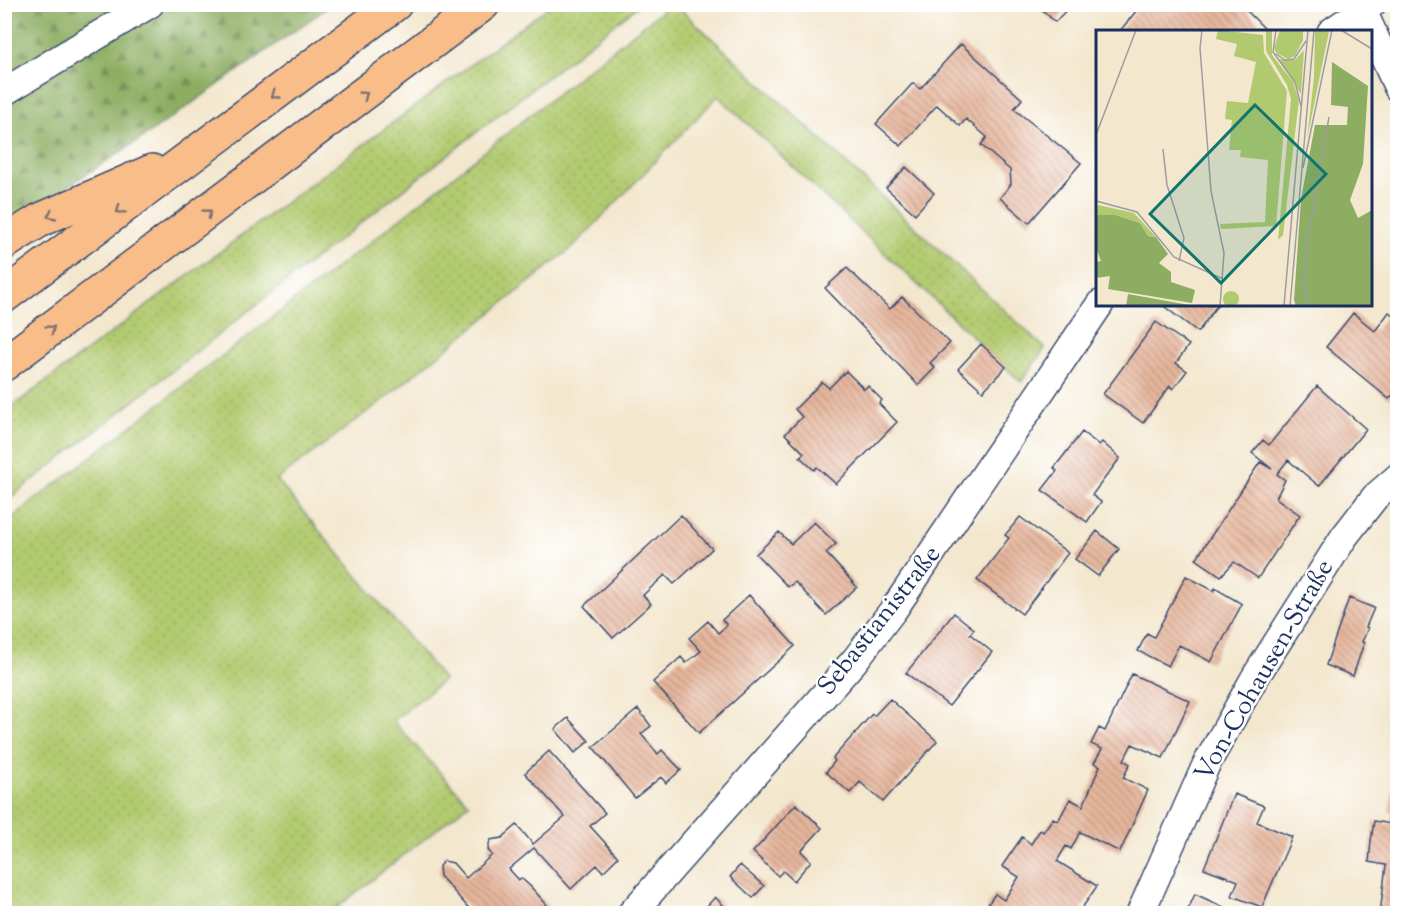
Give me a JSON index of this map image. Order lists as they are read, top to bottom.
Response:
{
  "streets": {
    "street": ["Sebastianistraße", "Von-Cohausen-Straße"]
  }
}
